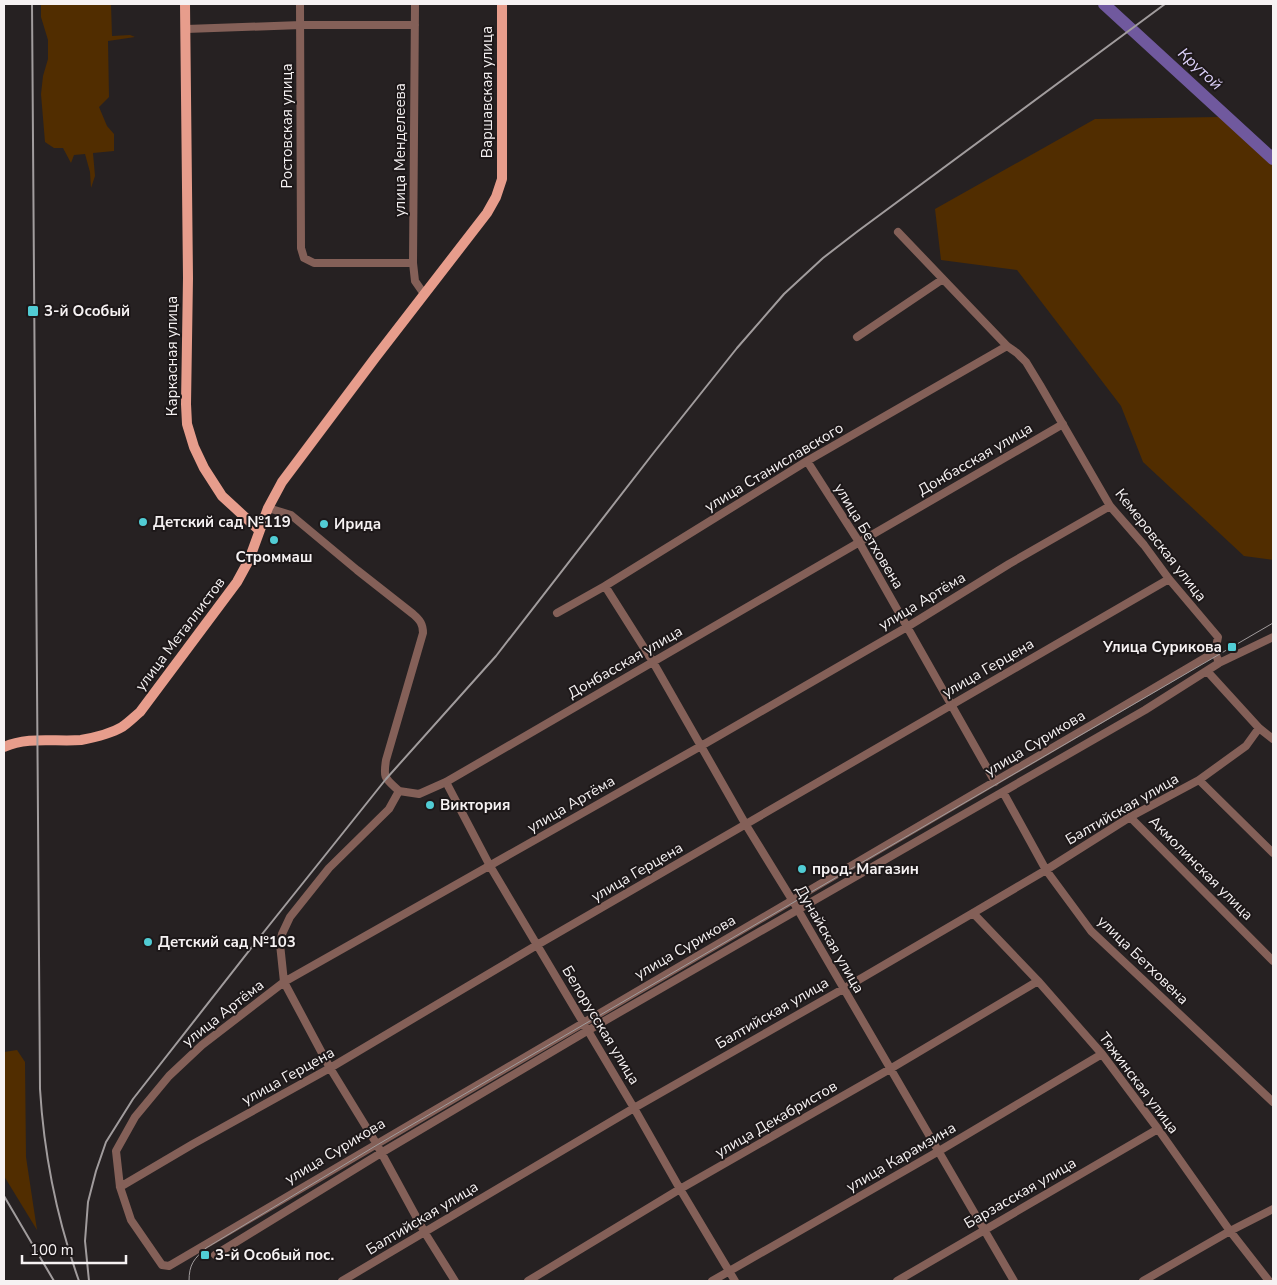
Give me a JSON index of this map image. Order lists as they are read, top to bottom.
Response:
{
  "streets": {
    "main road": ["Варшавская улица", "Каркасная улица", "улица Металлистов"],
    "street": [
      "Ростовская улица",
      "улица Менделеева",
      "Донбасская улица",
      "улица Станиславского",
      "улица Бетховена",
      "Кемеровская улица",
      "улица Артёма",
      "улица Герцена",
      "улица Сурикова",
      "Балтийская улица",
      "Акмолинская улица",
      "Дунайская улица",
      "Белорусская улица",
      "Тяжинская улица",
      "улица Декабристов",
      "улица Карамзина",
      "Барзасская улица"
    ]
  },
  "crossings": [
    ["Варшавская улица", "улица Металлистов"],
    ["Ростовская улица", "улица Менделеева"],
    ["улица Менделеева", "улица Металлистов"],
    ["Каркасная улица", "улица Металлистов"],
    ["Донбасская улица", "улица Бетховена"],
    ["Донбасская улица", "Кемеровская улица"],
    ["Донбасская улица", "Дунайская улица"],
    ["Донбасская улица", "Белорусская улица"],
    ["улица Станиславского", "улица Бетховена"],
    ["улица Станиславского", "Кемеровская улица"],
    ["улица Станиславского", "Дунайская улица"],
    ["улица Бетховена", "улица Артёма"],
    ["улица Бетховена", "улица Герцена"],
    ["улица Бетховена", "улица Сурикова"],
    ["улица Бетховена", "Балтийская улица"],
    ["Кемеровская улица", "улица Артёма"],
    ["Кемеровская улица", "улица Герцена"],
    ["Кемеровская улица", "улица Сурикова"],
    ["улица Артёма", "улица Герцена"],
    ["улица Артёма", "улица Сурикова"],
    ["улица Артёма", "Дунайская улица"],
    ["улица Артёма", "Белорусская улица"],
    ["улица Герцена", "Дунайская улица"],
    ["улица Герцена", "Белорусская улица"],
    ["улица Сурикова", "Дунайская улица"],
    ["улица Сурикова", "Белорусская улица"],
    ["Балтийская улица", "Акмолинская улица"],
    ["Балтийская улица", "Дунайская улица"],
    ["Балтийская улица", "Белорусская улица"],
    ["Балтийская улица", "Тяжинская улица"],
    ["Дунайская улица", "улица Декабристов"],
    ["Дунайская улица", "улица Карамзина"],
    ["Дунайская улица", "Барзасская улица"],
    ["Белорусская улица", "улица Декабристов"],
    ["Белорусская улица", "улица Карамзина"],
    ["Тяжинская улица", "улица Декабристов"],
    ["Тяжинская улица", "улица Карамзина"],
    ["Тяжинская улица", "Барзасская улица"]
  ],
  "water": ["Крутой"],
  "places": {
    "transit": ["3-й Особый", "Улица Сурикова", "3-й Особый пос."],
    "other": [
      "Детский сад №119",
      "Ирида",
      "Строммаш",
      "Виктория",
      "прод. Магазин",
      "Детский сад №103"
    ]
  },
  "scale_bar": "100 m"
}
